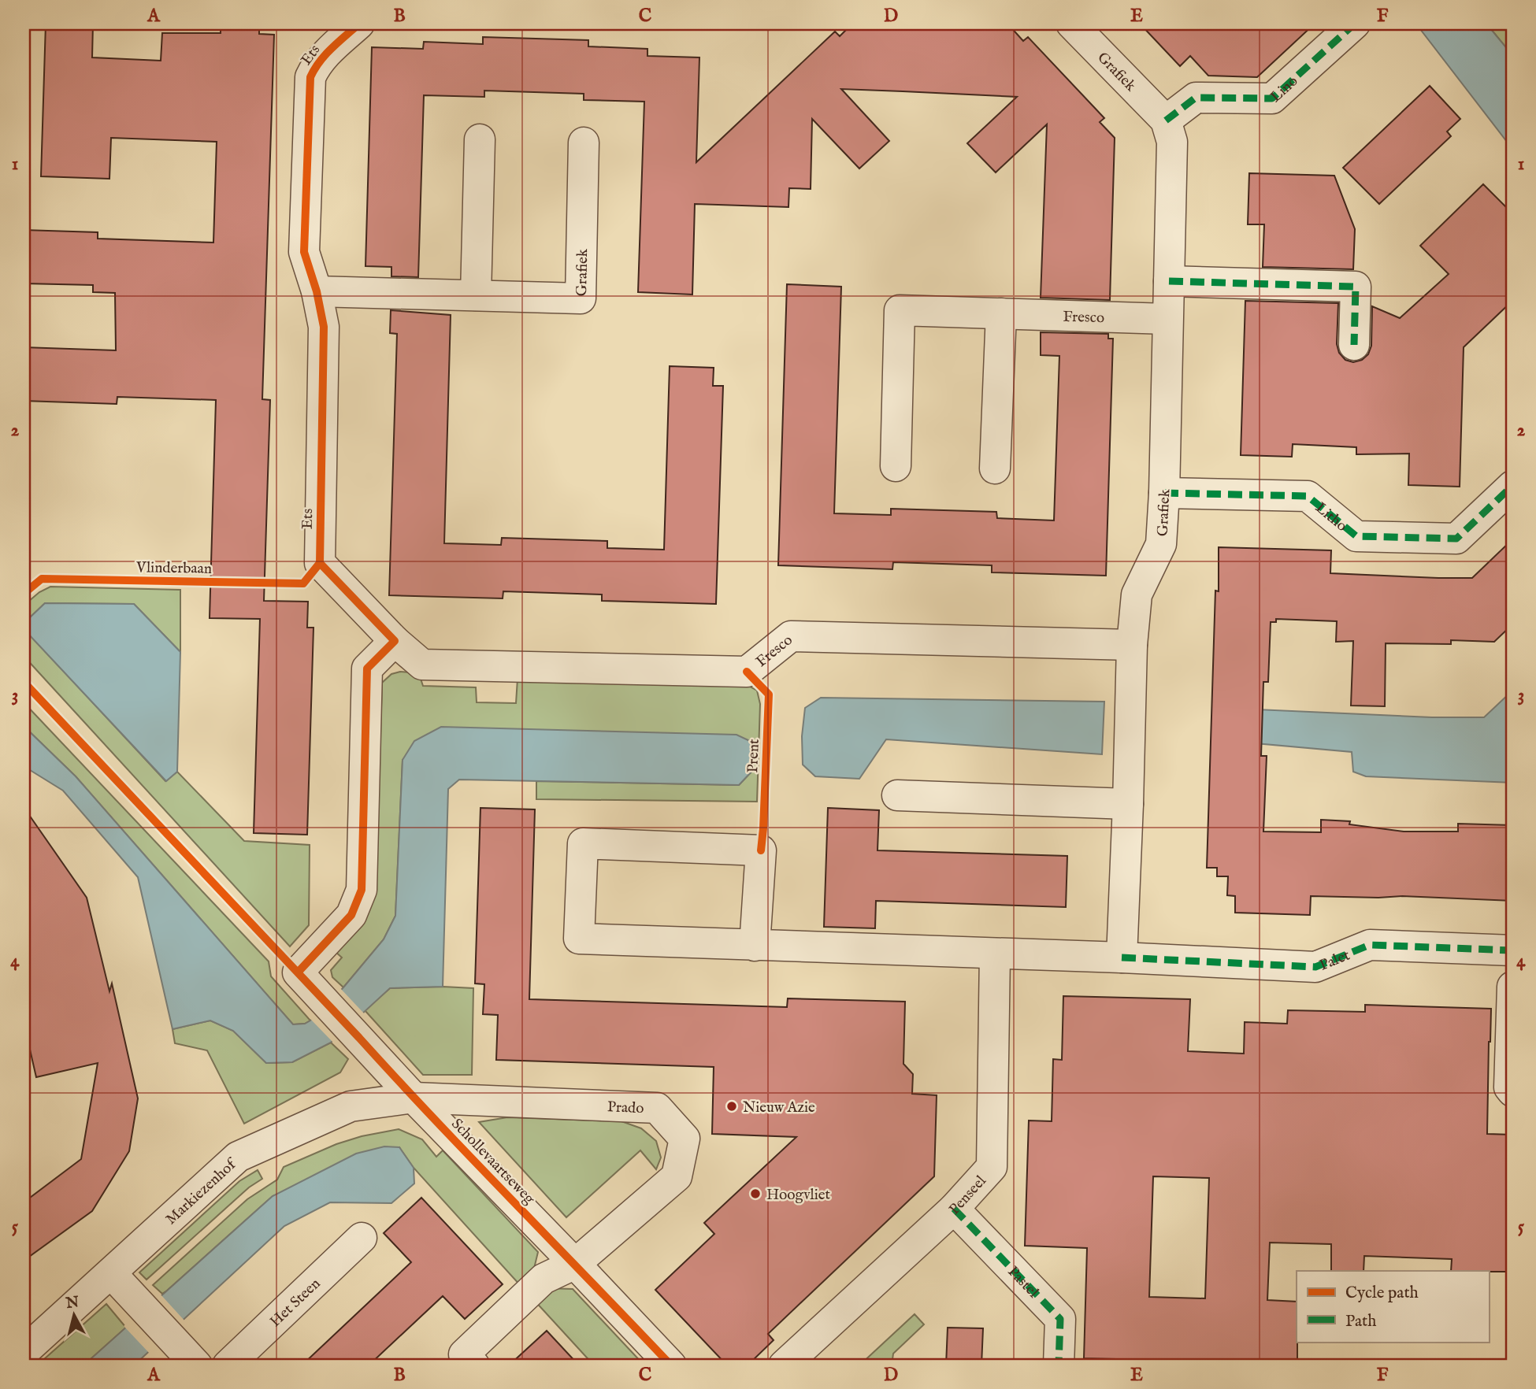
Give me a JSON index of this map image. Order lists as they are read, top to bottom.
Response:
{
  "streets": {
    "street": [
      "Ets",
      "Grafiek",
      "Lino",
      "Fresco",
      "Litho",
      "Palet",
      "Prado",
      "Schollevaartseweg",
      "Markiezenhof",
      "Penseel",
      "Pastel",
      "Het Steen"
    ],
    "cycle path": ["Vlinderbaan", "Prent"]
  },
  "crossings": [
    ["Ets", "Grafiek"],
    ["Ets", "Fresco"],
    ["Ets", "Schollevaartseweg"],
    ["Grafiek", "Lino"],
    ["Grafiek", "Fresco"],
    ["Grafiek", "Litho"],
    ["Grafiek", "Palet"],
    ["Fresco", "Schollevaartseweg"],
    ["Prado", "Schollevaartseweg"],
    ["Prado", "Markiezenhof"],
    ["Schollevaartseweg", "Markiezenhof"],
    ["Penseel", "Pastel"]
  ],
  "places": ["Nieuw Azie", "Hoogvliet"],
  "legend": ["Cycle path", "Path"],
  "north": "top",
  "grid": {
    "columns": [
      "A",
      "B",
      "C",
      "D",
      "E",
      "F"
    ],
    "rows": [
      "1",
      "2",
      "3",
      "4",
      "5"
    ]
  }
}
